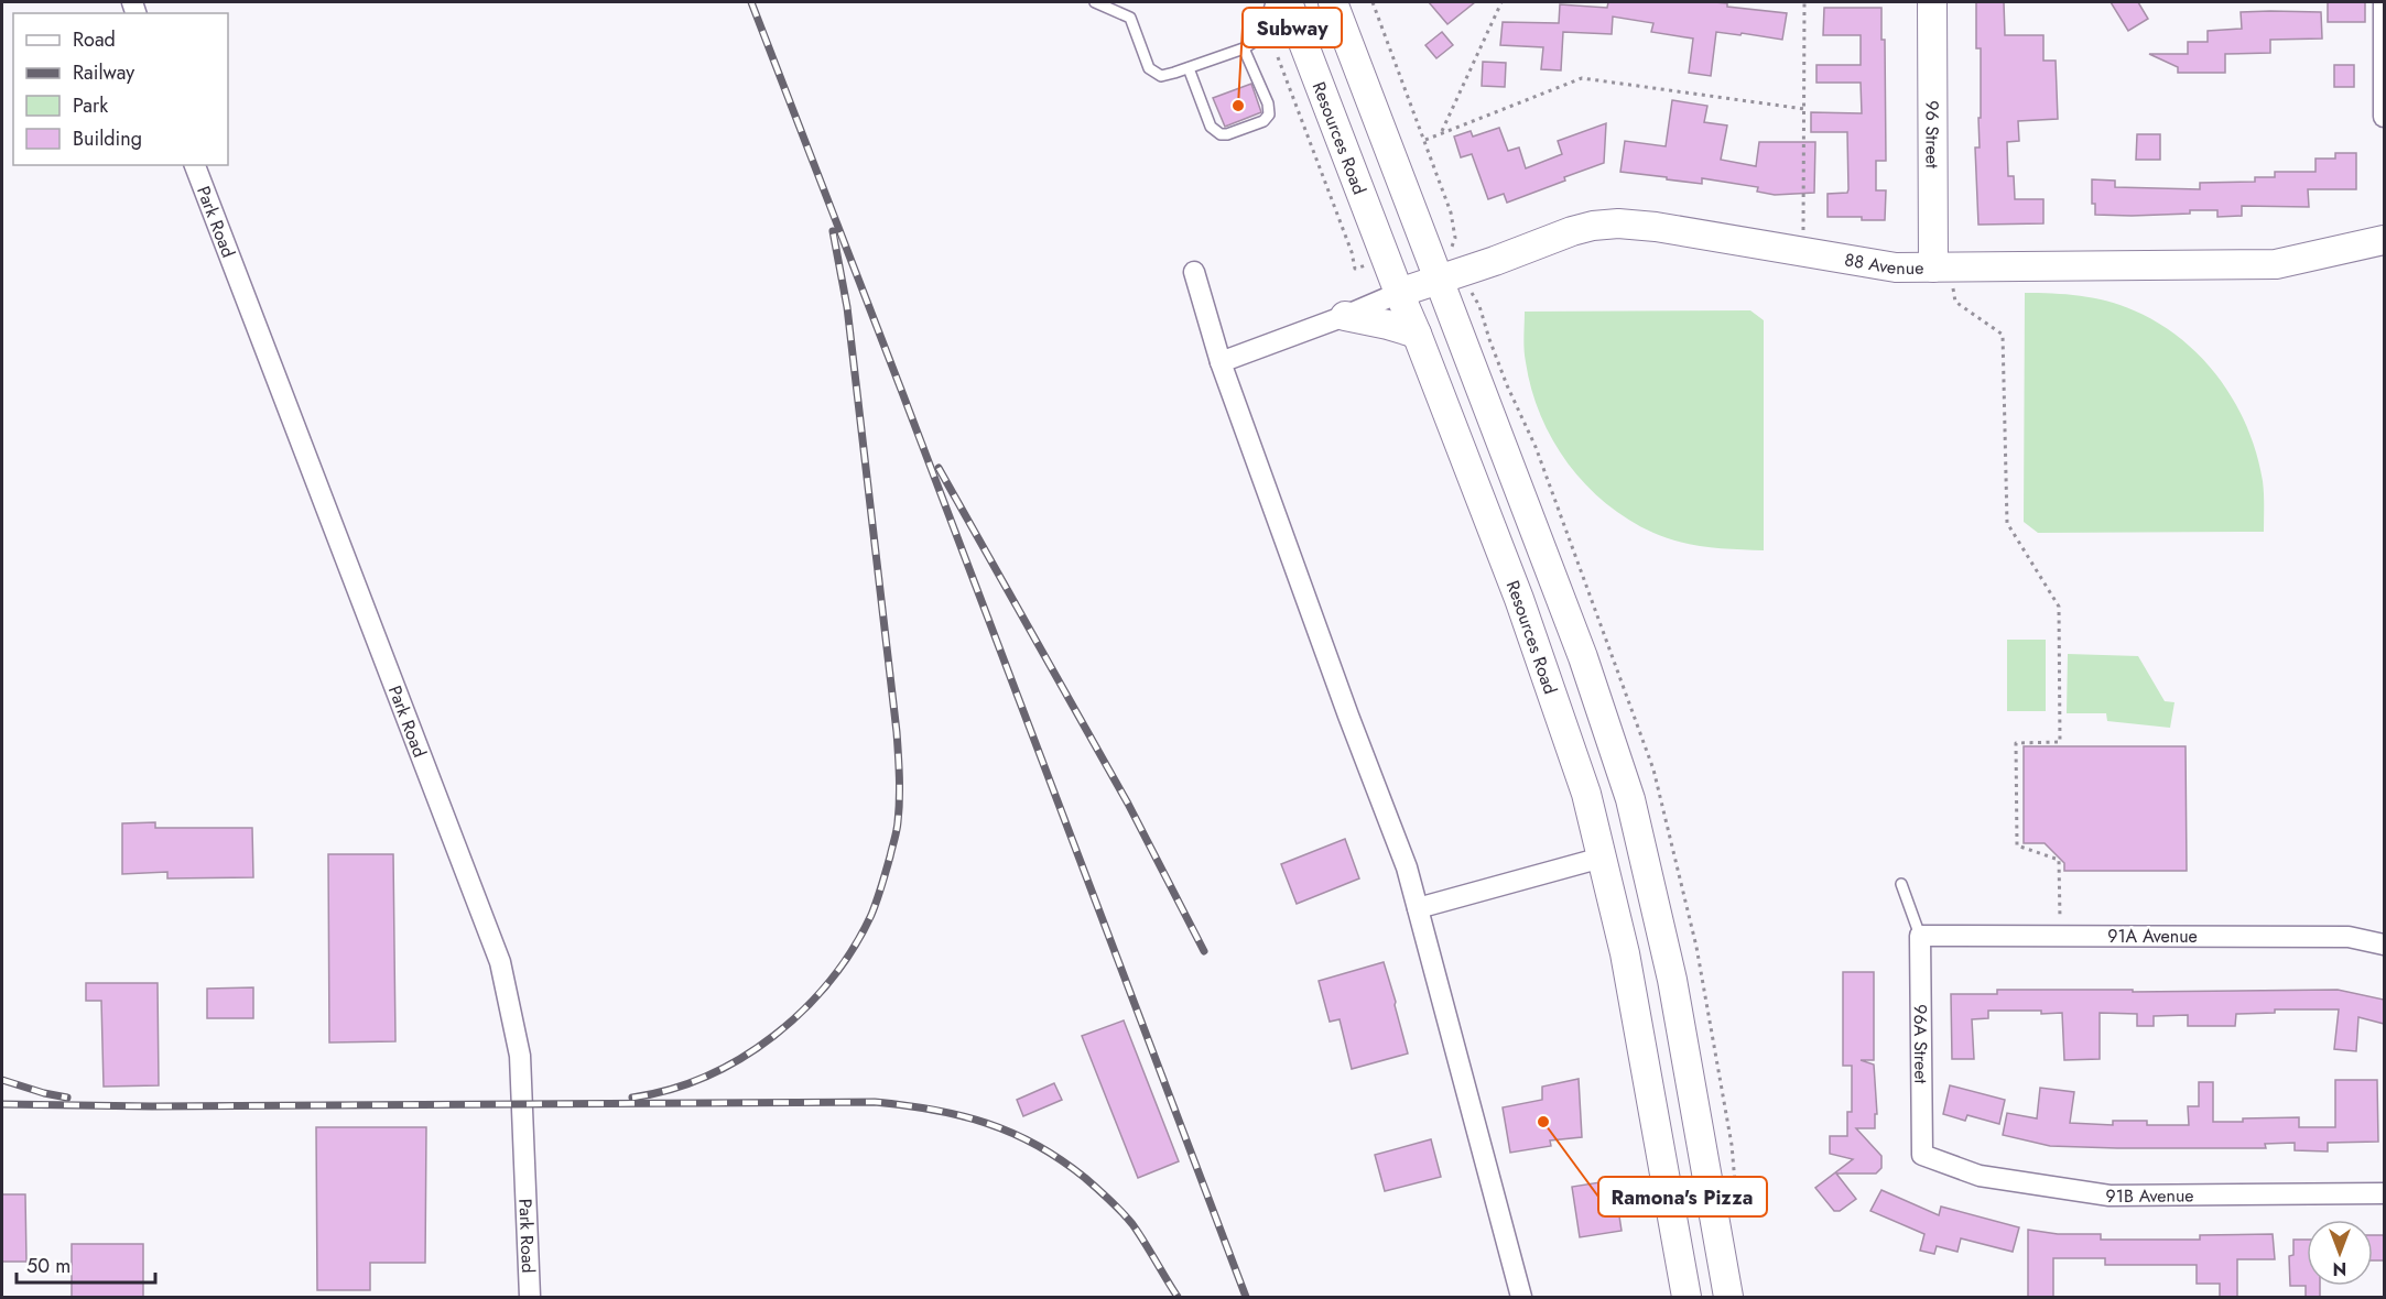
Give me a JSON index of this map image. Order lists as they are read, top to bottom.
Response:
{
  "streets": {
    "main road": ["96 Street", "Resources Road", "88 Avenue"],
    "street": [
      "Park Road",
      "91A Avenue",
      "96A Street",
      "91B Avenue"
    ]
  },
  "crossings": [
    ["96 Street", "88 Avenue"],
    ["Resources Road", "88 Avenue"],
    ["91A Avenue", "96A Street"],
    ["96A Street", "91B Avenue"]
  ],
  "places": ["Subway", "Ramona's Pizza"],
  "legend": [
    "Road",
    "Railway",
    "Park",
    "Building"
  ],
  "scale_bar": "50 m",
  "north": "bottom"
}
